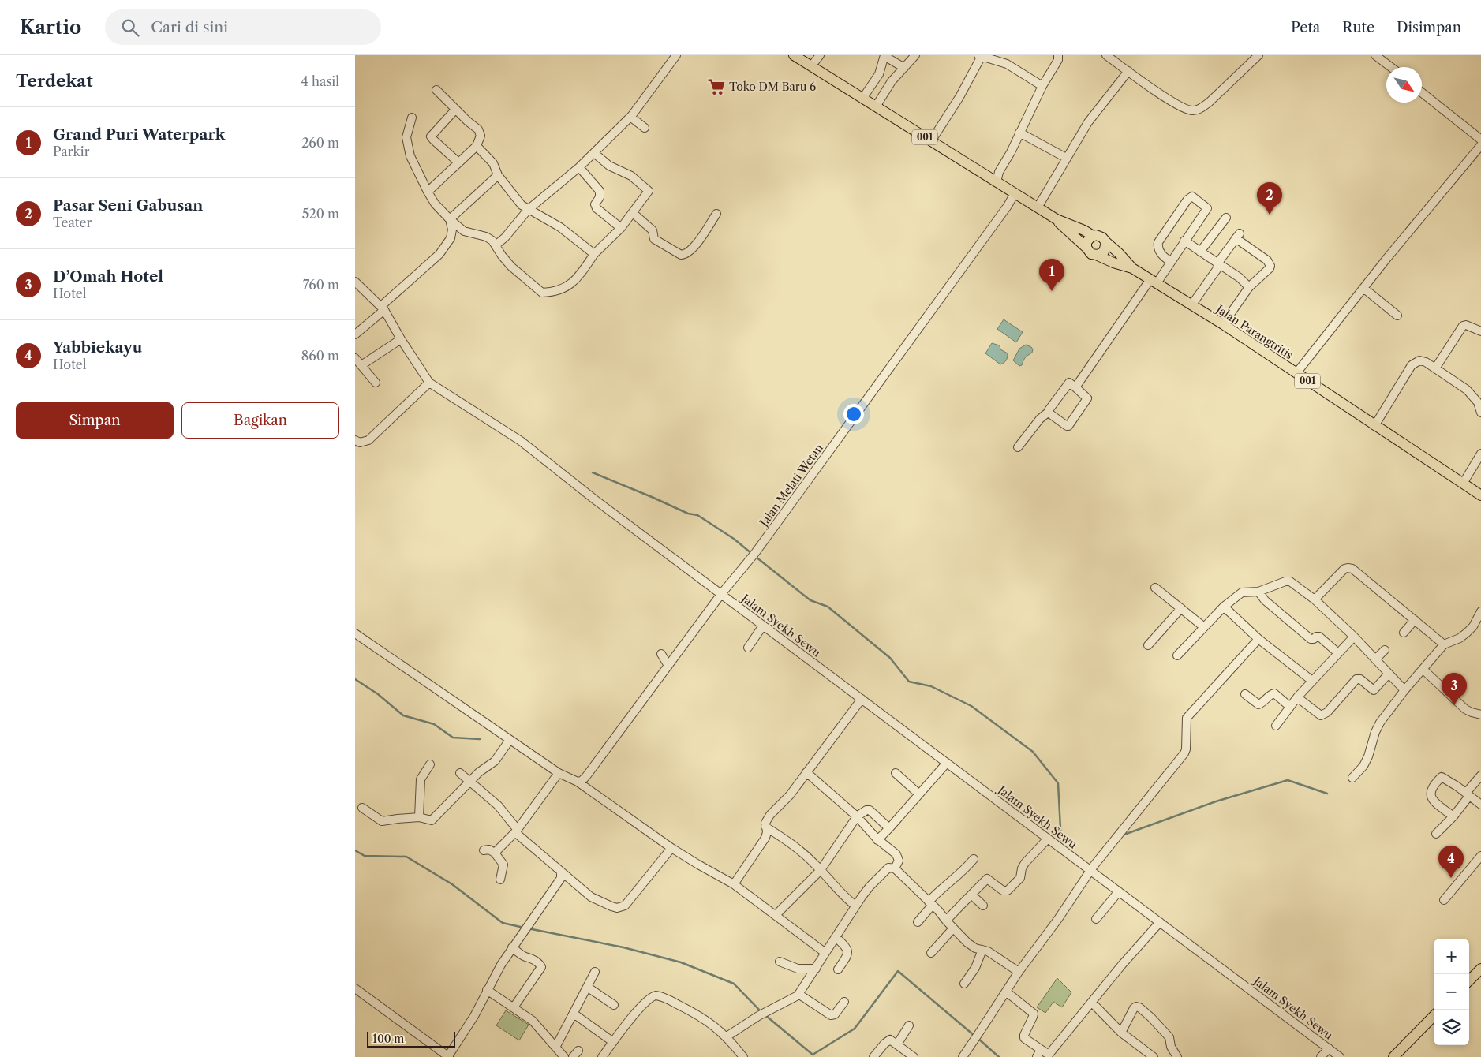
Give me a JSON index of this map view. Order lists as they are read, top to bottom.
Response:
{
  "streets": {
    "main road": ["001", "Jalan Parangtritis"],
    "street": ["Jalan Melati Wetan", "Jalam Syekh Sewu"]
  },
  "crossings": [
    ["001", "Jalan Parangtritis"],
    ["001", "Jalan Melati Wetan"],
    ["Jalan Melati Wetan", "Jalam Syekh Sewu"]
  ],
  "places": {
    "supermarket": ["Toko DM Baru 6"]
  },
  "scale_bar": "100 m",
  "north": "bottom right",
  "page": {
    "header": "Kartio",
    "search": "Cari di sini",
    "nav": ["Peta", "Rute", "Disimpan"],
    "heading": ["Terdekat", "4 hasil"],
    "list": [
      {
        "mark": "1",
        "name": "Grand Puri Waterpark",
        "note": "Parkir",
        "value": "260 m"
      },
      {
        "mark": "2",
        "name": "Pasar Seni Gabusan",
        "note": "Teater",
        "value": "520 m"
      },
      {
        "mark": "3",
        "name": "D’Omah Hotel",
        "note": "Hotel",
        "value": "760 m"
      },
      {
        "mark": "4",
        "name": "Yabbiekayu",
        "note": "Hotel",
        "value": "860 m"
      }
    ],
    "pins": [
      "2",
      "1",
      "3",
      "4"
    ],
    "buttons": ["Simpan", "Bagikan"],
    "map_buttons": ["+", "−"],
    "scale": "100 m"
  }
}
